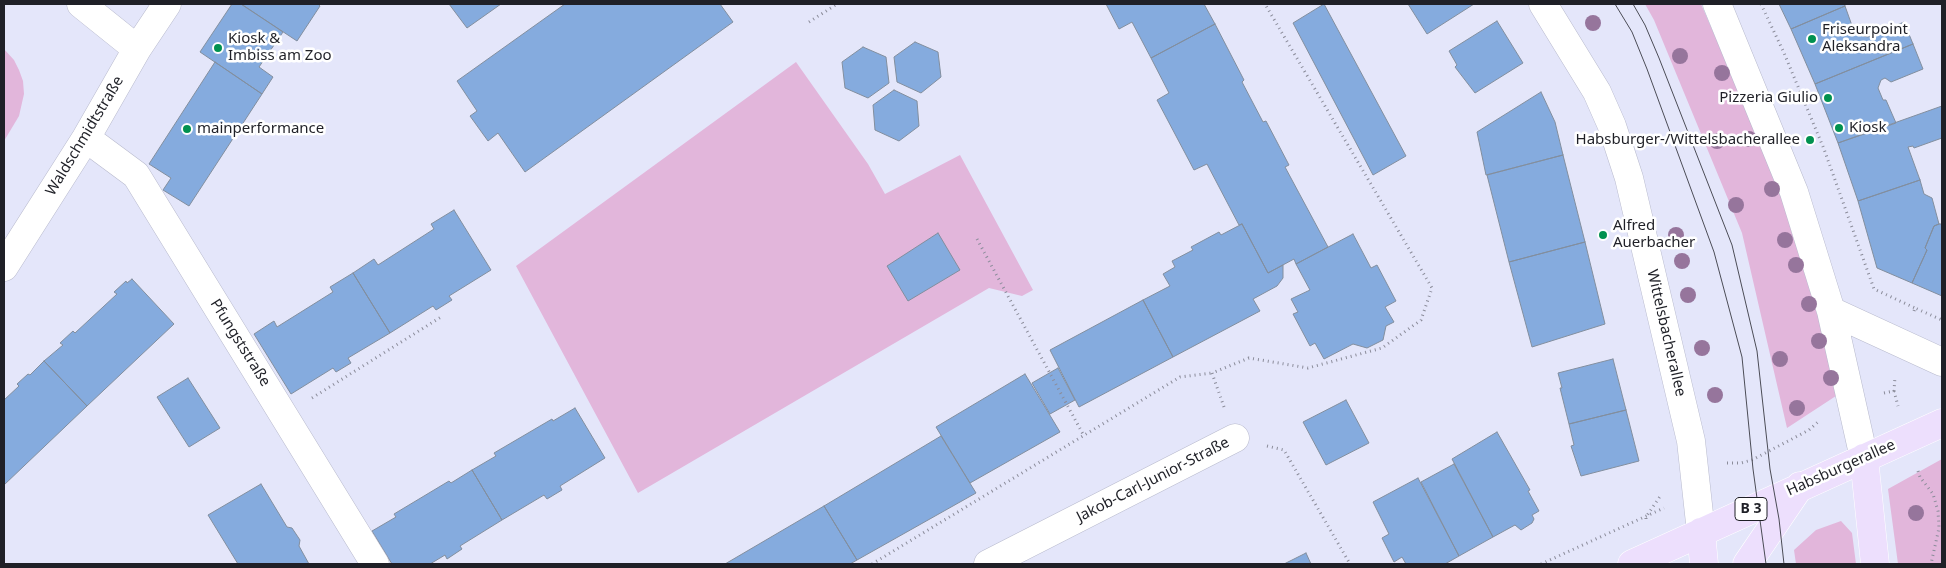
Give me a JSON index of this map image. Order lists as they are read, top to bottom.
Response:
{
  "streets": {
    "main road": ["Wittelsbacherallee", "Habsburgerallee", "B 3"],
    "street": ["Waldschmidtstraße", "Pfungststraße", "Jakob-Carl-Junior-Straße"]
  },
  "crossings": [
    ["Waldschmidtstraße", "Pfungststraße"],
    ["Wittelsbacherallee", "Habsburgerallee"]
  ],
  "places": [
    "Friseurpoint Aleksandra",
    "Kiosk & Imbiss am Zoo",
    "Pizzeria Giulio",
    "Kiosk",
    "mainperformance",
    "Habsburger-/Wittelsbacherallee",
    "Alfred Auerbacher"
  ]
}
